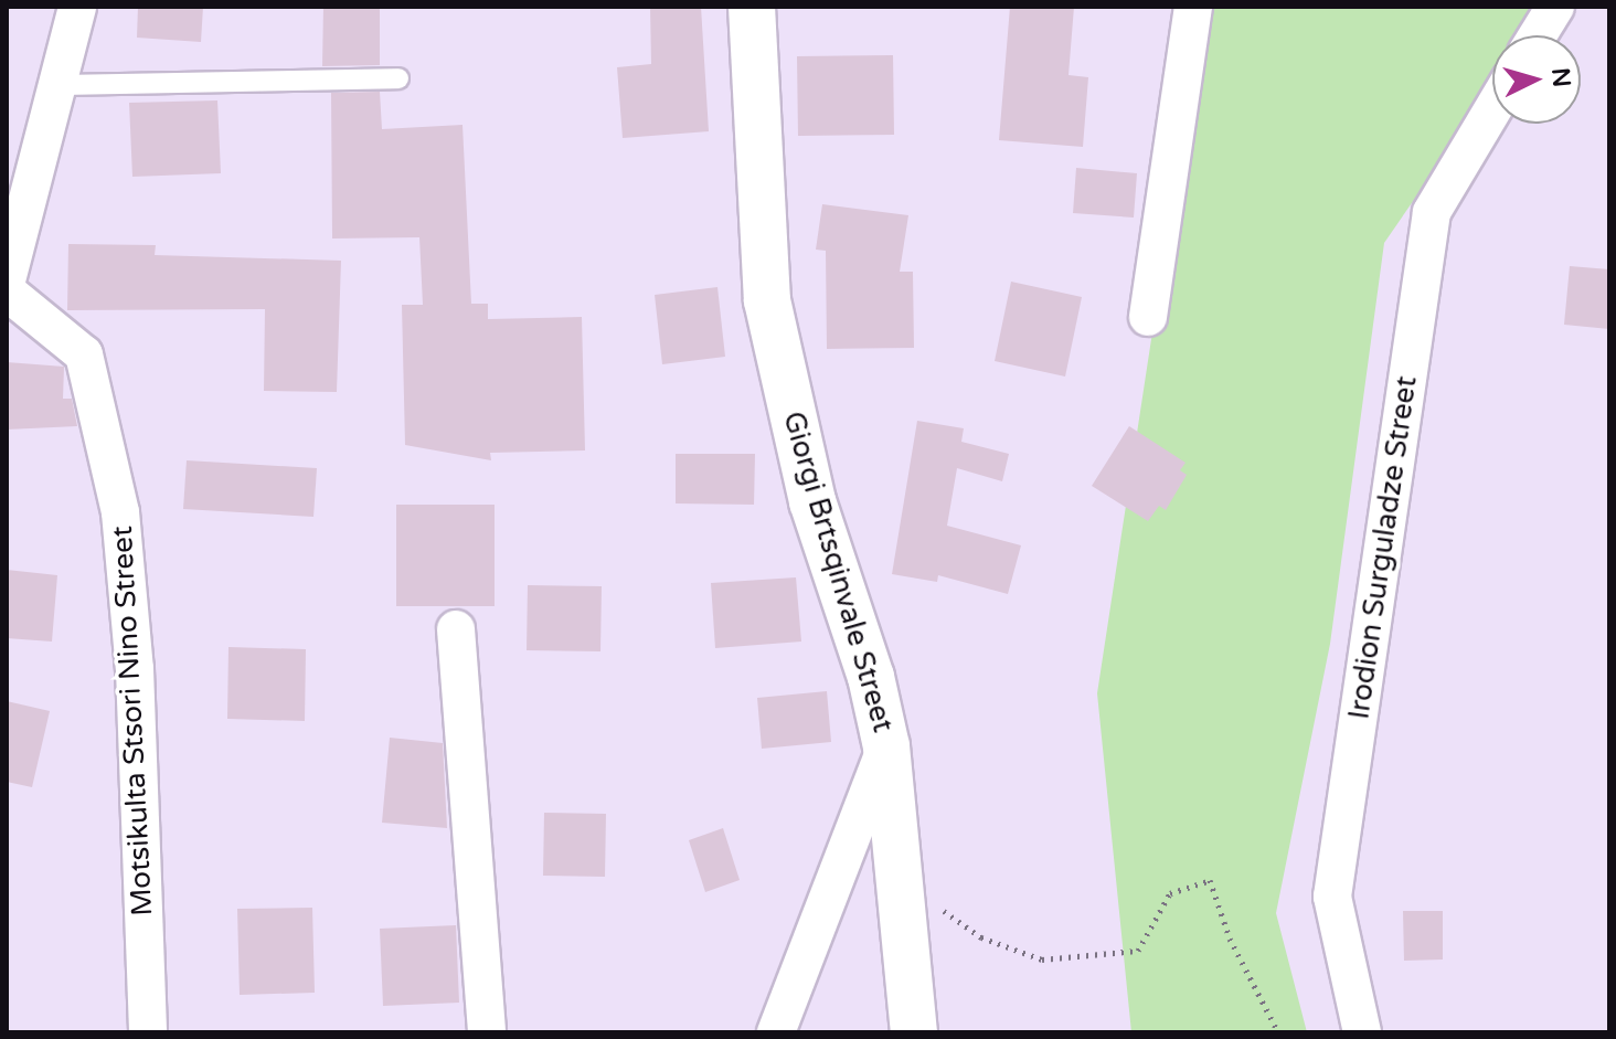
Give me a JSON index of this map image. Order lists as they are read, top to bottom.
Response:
{
  "streets": {
    "street": ["Irodion Surguladze Street", "Giorgi Brtsqinvale Street", "Motsikulta Stsori Nino Street"]
  },
  "north": "right"
}
